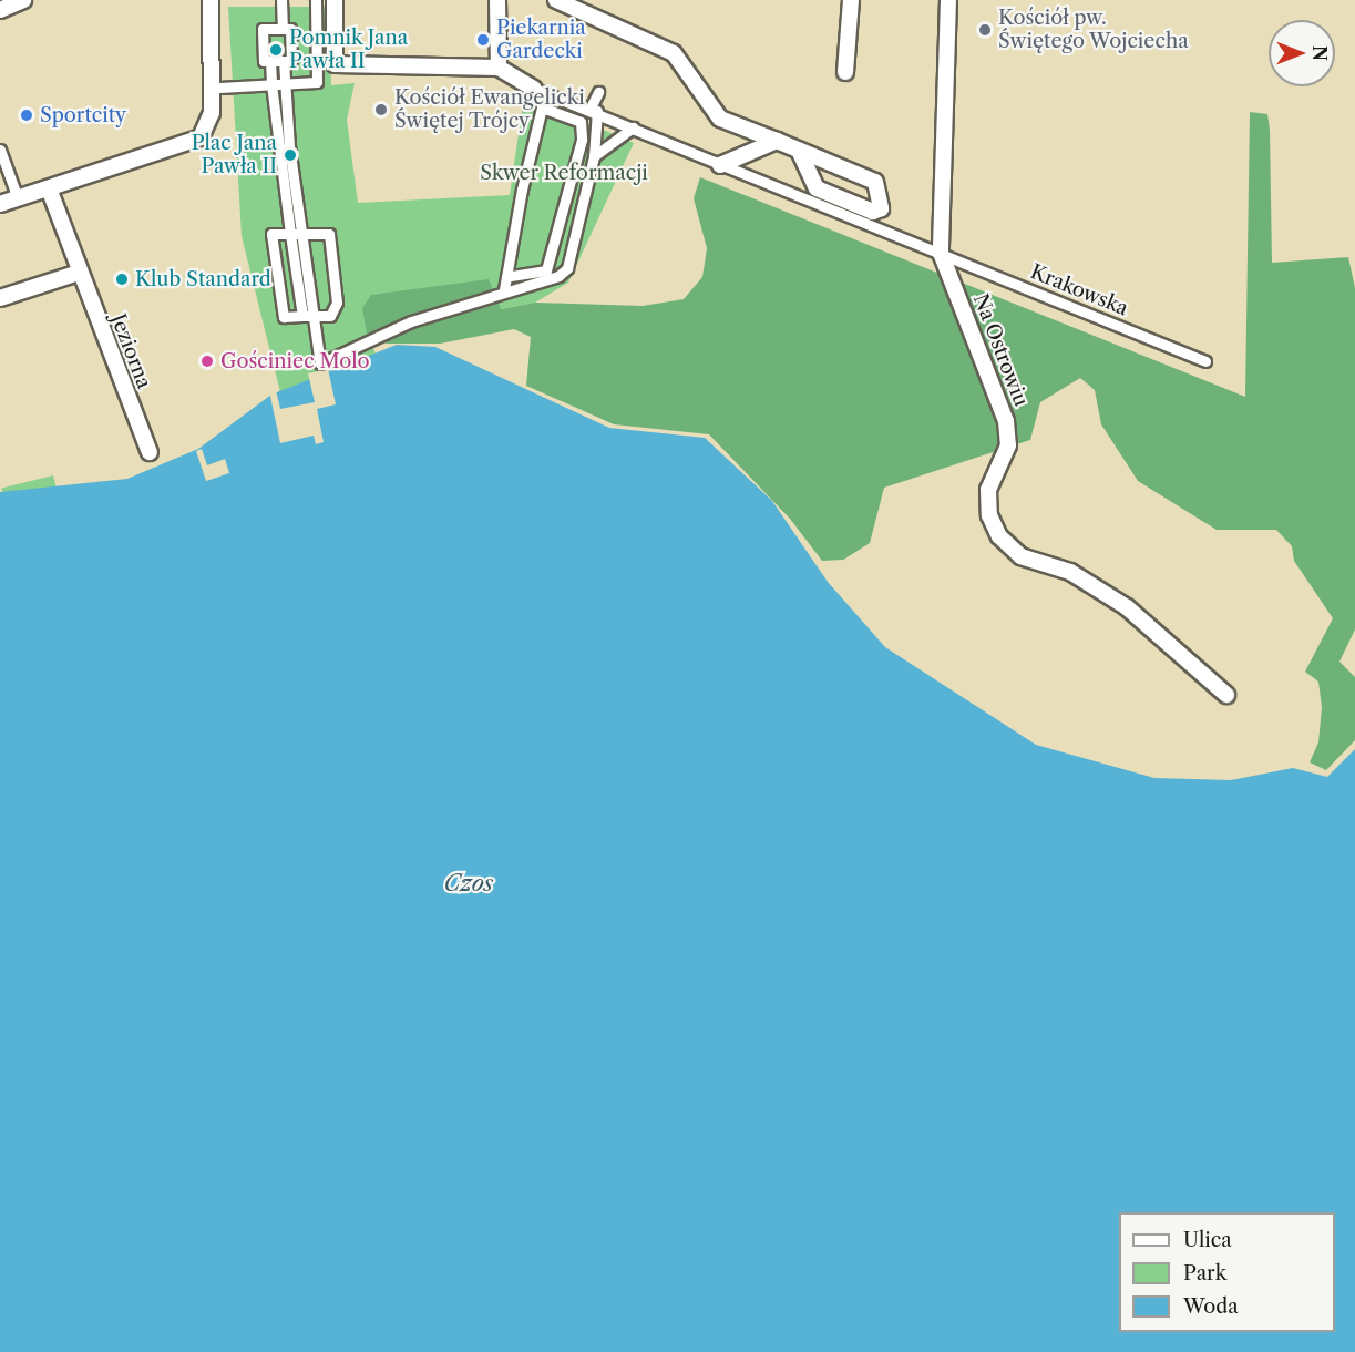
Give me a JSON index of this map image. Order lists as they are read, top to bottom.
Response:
{
  "streets": {
    "street": ["Krakowska", "Na Ostrowiu", "Jeziorna"]
  },
  "crossings": [
    ["Krakowska", "Na Ostrowiu"]
  ],
  "water": ["Czos"],
  "parks": ["Skwer Reformacji"],
  "places": [
    "Kościół pw. Świętego Wojciecha",
    "Piekarnia Gardecki",
    "Pomnik Jana Pawła II",
    "Kościół Ewangelicki Świętej Trójcy",
    "Sportcity",
    "Plac Jana Pawła II",
    "Klub Standard",
    "Gościniec Molo"
  ],
  "legend": ["Ulica", "Park", "Woda"],
  "north": "right"
}
